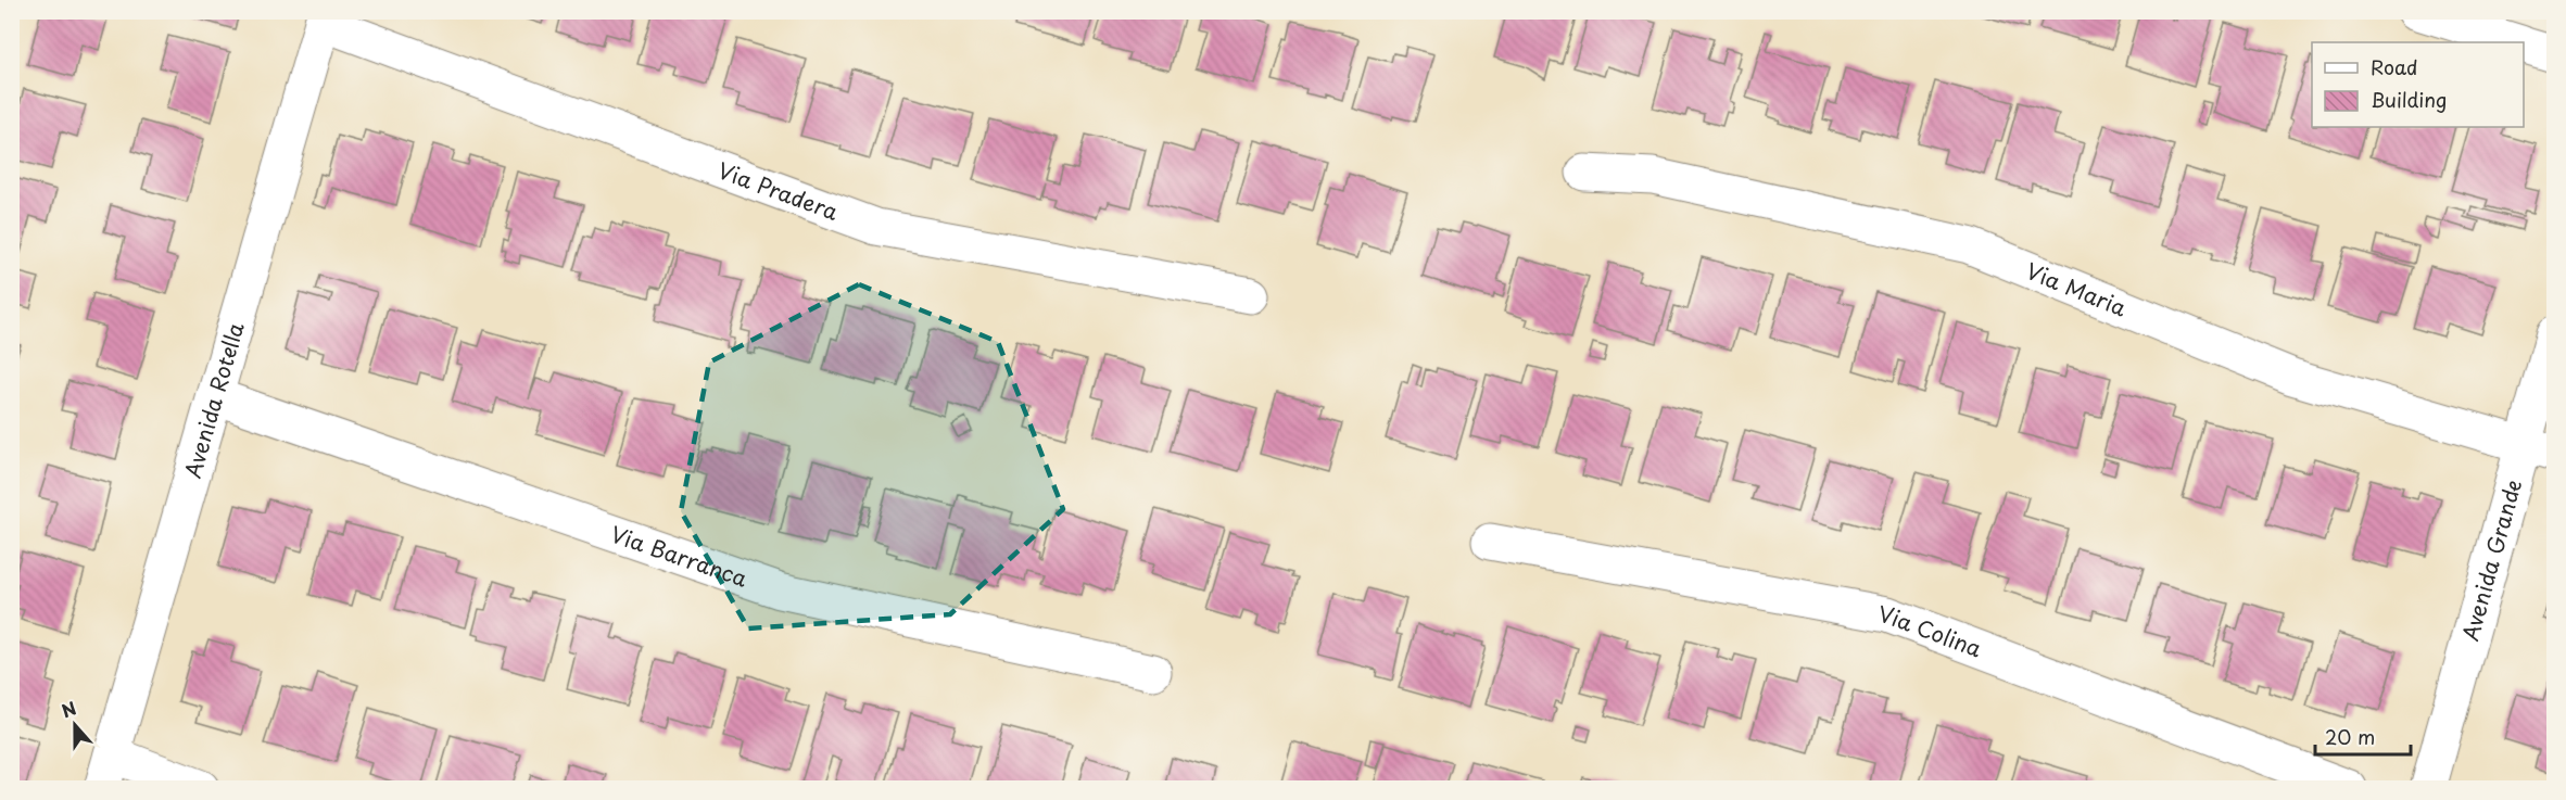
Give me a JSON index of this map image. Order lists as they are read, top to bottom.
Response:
{
  "streets": {
    "street": [
      "Via Pradera",
      "Via Maria",
      "Avenida Rotella",
      "Via Barranca",
      "Avenida Grande",
      "Via Colina"
    ]
  },
  "crossings": [
    ["Via Pradera", "Avenida Rotella"],
    ["Via Maria", "Avenida Grande"],
    ["Avenida Rotella", "Via Barranca"]
  ],
  "legend": ["Road", "Building"],
  "scale_bar": "20 m",
  "north": "top"
}
